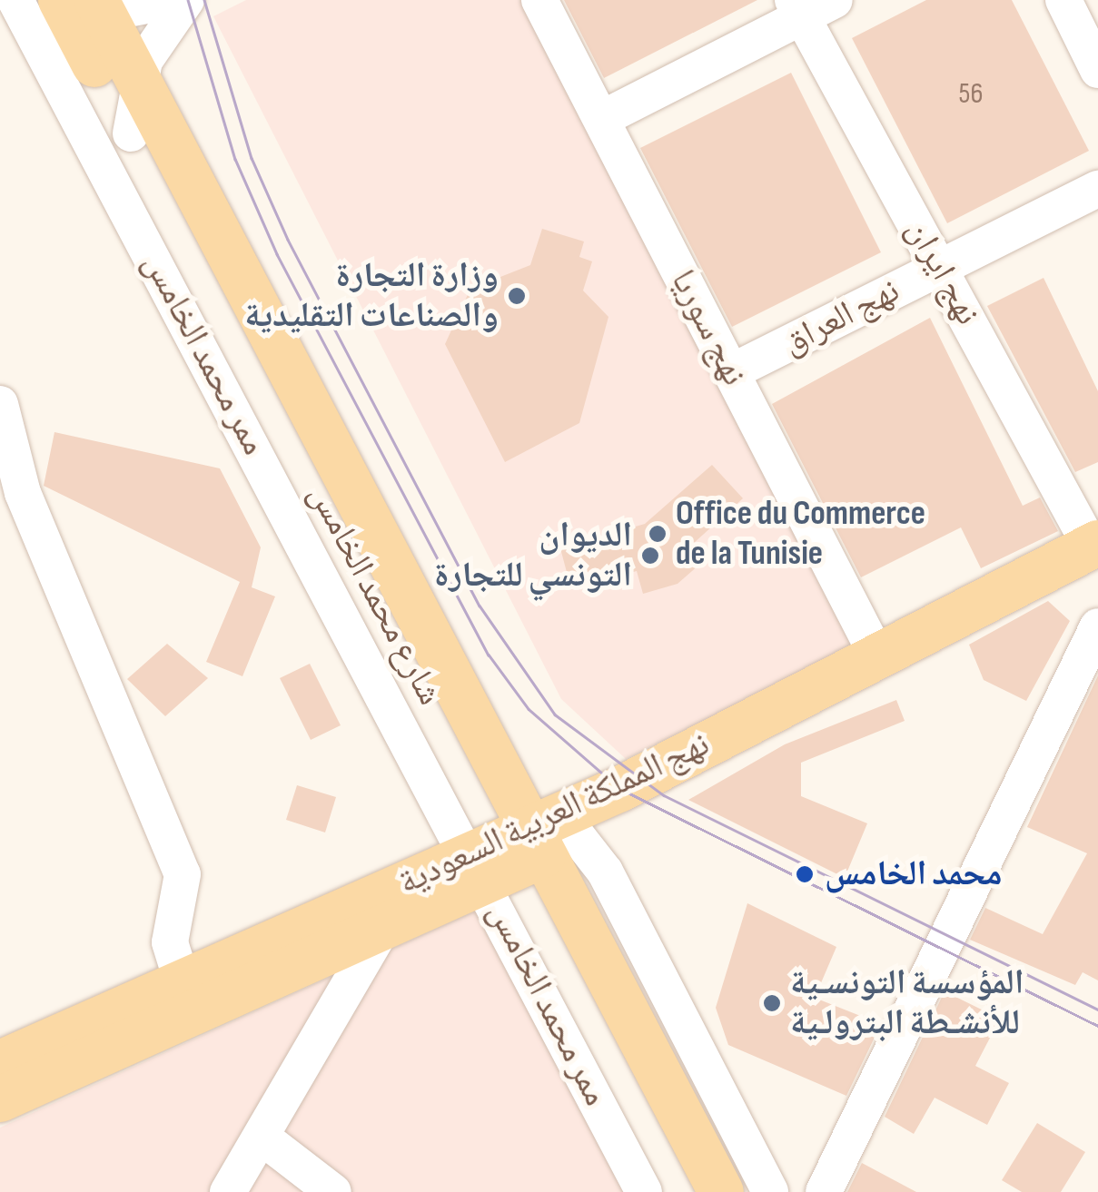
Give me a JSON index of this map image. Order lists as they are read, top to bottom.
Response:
{
  "streets": {
    "main road": ["شارع محمد الخامس", "نهج المملكة العربية السعودية"],
    "street": [
      "نهج ايران",
      "نهج العراق",
      "نهج سوريا",
      "ممر محمد الخامس"
    ]
  },
  "crossings": [
    ["نهج ايران", "نهج العراق"],
    ["نهج ايران", "نهج المملكة العربية السعودية"],
    ["نهج العراق", "نهج سوريا"],
    ["نهج سوريا", "نهج المملكة العربية السعودية"],
    ["ممر محمد الخامس", "شارع محمد الخامس"],
    ["ممر محمد الخامس", "نهج المملكة العربية السعودية"],
    ["شارع محمد الخامس", "نهج المملكة العربية السعودية"]
  ],
  "places": [
    "وزارة التجارة والصناعات التقليدية",
    "Office du Commerce de la Tunisie",
    "الديوان التونسي للتجارة",
    "محمد الخامس",
    "المؤسسة التونسـية للأنشـطة البترولـية"
  ],
  "house_numbers": ["56"]
}
